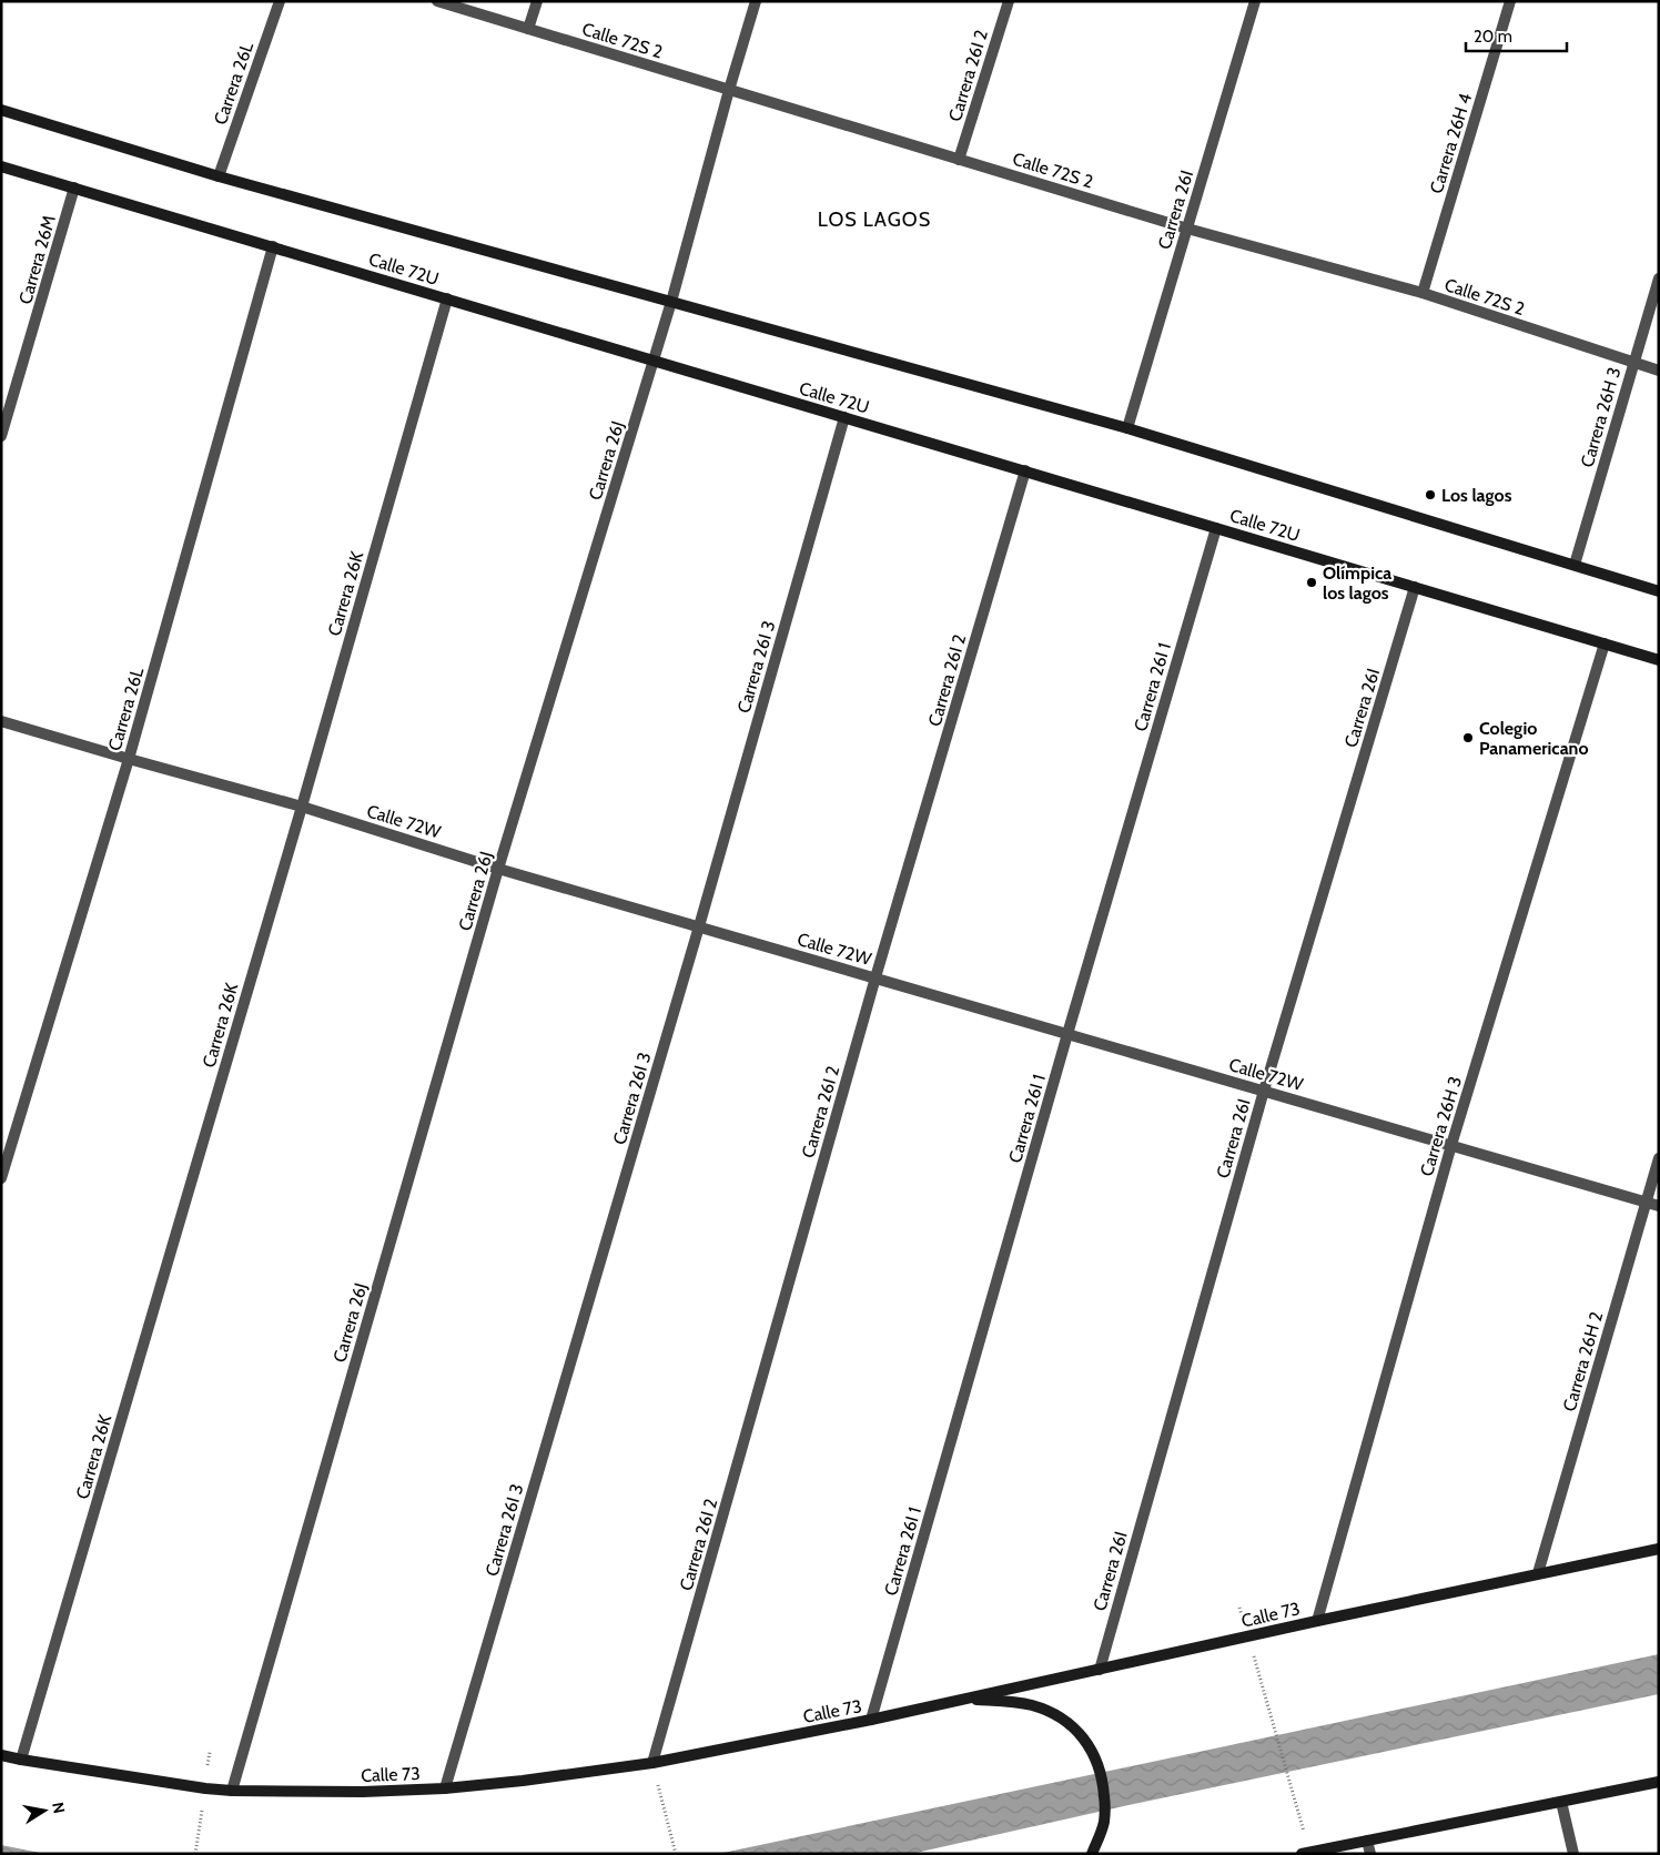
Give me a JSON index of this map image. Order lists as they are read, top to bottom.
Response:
{
  "streets": {
    "street": [
      "Calle 72S 2",
      "Carrera 26I 2",
      "Carrera 26L",
      "Carrera 26H 4",
      "Carrera 26I",
      "Carrera 26M",
      "Calle 72U",
      "Carrera 26H 3",
      "Carrera 26J",
      "Carrera 26K",
      "Carrera 26I 3",
      "Carrera 26I 1",
      "Calle 72W",
      "Carrera 26H 2",
      "Calle 73"
    ]
  },
  "crossings": [
    ["Calle 72S 2", "Carrera 26I 2"],
    ["Calle 72S 2", "Carrera 26H 4"],
    ["Calle 72S 2", "Carrera 26I"],
    ["Calle 72S 2", "Carrera 26H 3"],
    ["Calle 72S 2", "Carrera 26J"],
    ["Carrera 26I 2", "Calle 72U"],
    ["Carrera 26I 2", "Calle 72W"],
    ["Carrera 26I 2", "Calle 73"],
    ["Carrera 26L", "Calle 72U"],
    ["Carrera 26L", "Calle 72W"],
    ["Carrera 26I", "Calle 72U"],
    ["Carrera 26I", "Calle 72W"],
    ["Carrera 26I", "Calle 73"],
    ["Carrera 26M", "Calle 72U"],
    ["Calle 72U", "Carrera 26H 3"],
    ["Calle 72U", "Carrera 26J"],
    ["Calle 72U", "Carrera 26K"],
    ["Calle 72U", "Carrera 26I 3"],
    ["Calle 72U", "Carrera 26I 1"],
    ["Carrera 26H 3", "Calle 72W"],
    ["Carrera 26H 3", "Calle 73"],
    ["Carrera 26J", "Calle 72W"],
    ["Carrera 26J", "Calle 73"],
    ["Carrera 26K", "Calle 72W"],
    ["Carrera 26K", "Calle 73"],
    ["Carrera 26I 3", "Calle 72W"],
    ["Carrera 26I 3", "Calle 73"],
    ["Carrera 26I 1", "Calle 72W"],
    ["Carrera 26I 1", "Calle 73"],
    ["Calle 72W", "Carrera 26H 2"],
    ["Carrera 26H 2", "Calle 73"]
  ],
  "districts": ["LOS LAGOS"],
  "places": ["Los lagos", "Olímpica los lagos", "Colegio Panamericano"],
  "scale_bar": "20 m",
  "north": "right"
}
